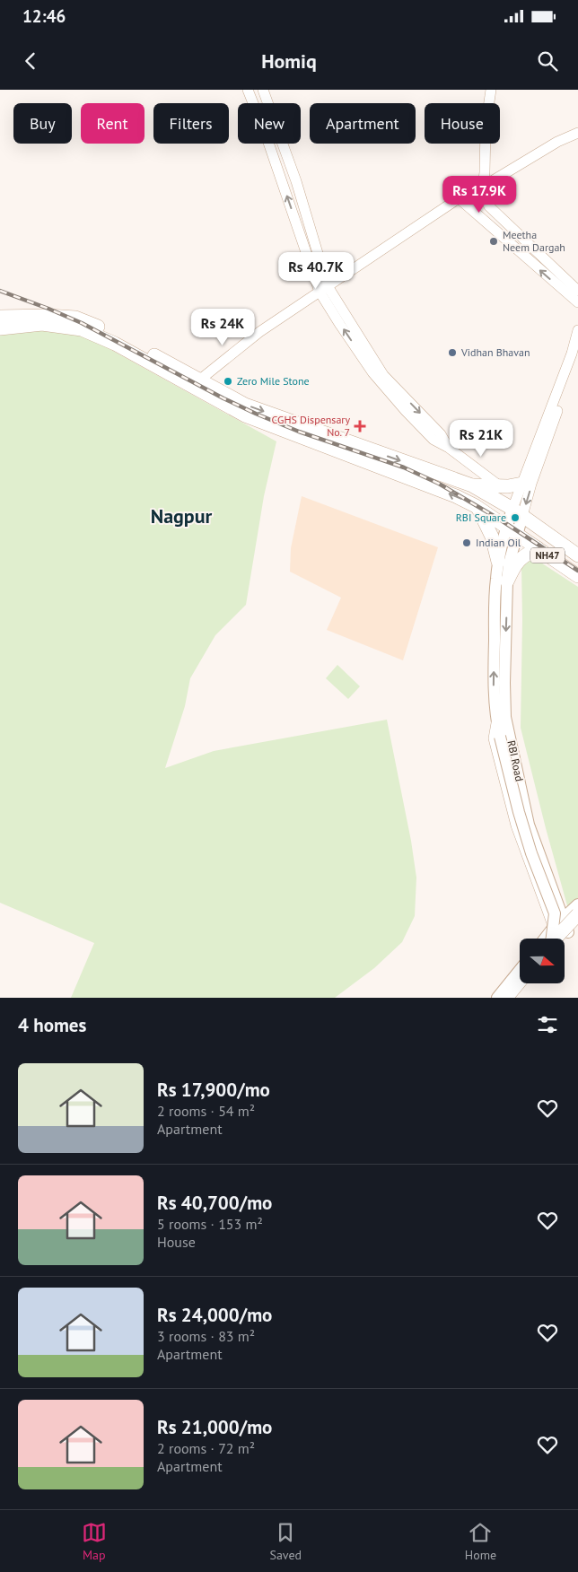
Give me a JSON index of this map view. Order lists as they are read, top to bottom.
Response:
{
  "streets": {
    "highway": ["NH47"],
    "main road": ["RBI Road"]
  },
  "crossings": [
    ["NH47", "RBI Road"]
  ],
  "districts": ["Nagpur"],
  "places": {
    "other": [
      "Meetha Neem Dargah",
      "Vidhan Bhavan",
      "Zero Mile Stone",
      "RBI Square",
      "Indian Oil"
    ],
    "health": ["CGHS Dispensary No. 7"]
  },
  "north": "right",
  "page": {
    "status": "12:46",
    "header": "Homiq",
    "chip": [
      "Buy",
      "Rent",
      "Filters",
      "New",
      "Apartment",
      "House"
    ],
    "price": [
      "Rs 17.9K",
      "Rs 40.7K",
      "Rs 24K",
      "Rs 21K"
    ],
    "heading": "4 homes",
    "list": [
      {
        "name": "Rs 17,900/mo",
        "note": "2 rooms · 54 m² · Apartment"
      },
      {
        "name": "Rs 40,700/mo",
        "note": "5 rooms · 153 m² · House"
      },
      {
        "name": "Rs 24,000/mo",
        "note": "3 rooms · 83 m² · Apartment"
      },
      {
        "name": "Rs 21,000/mo",
        "note": "2 rooms · 72 m² · Apartment"
      }
    ],
    "tabs": ["Map", "Saved", "Home"]
  }
}
